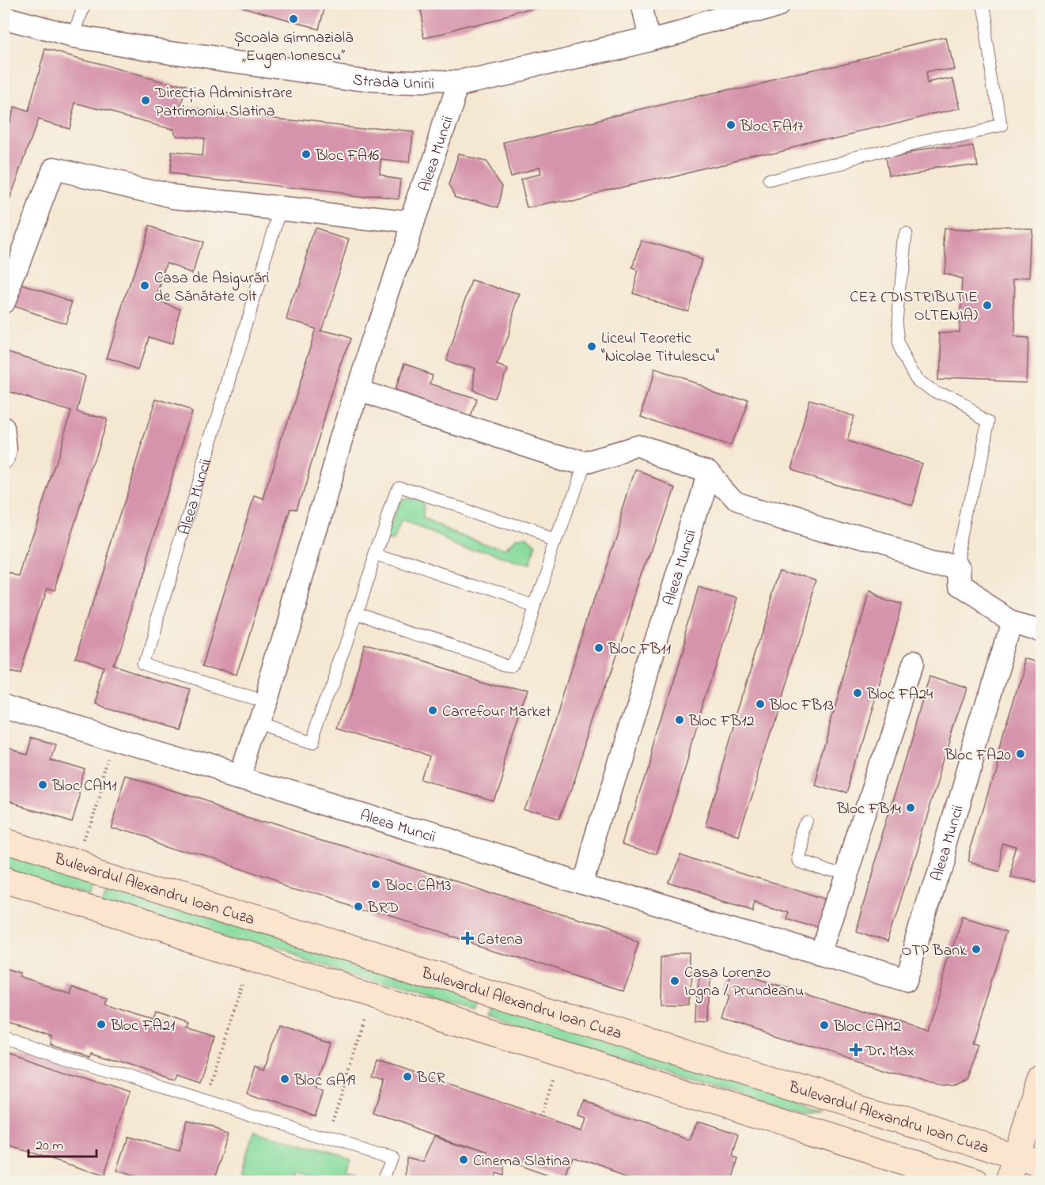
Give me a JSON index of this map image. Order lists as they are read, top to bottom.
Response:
{
  "streets": {
    "main road": ["Bulevardul Alexandru Ioan Cuza"],
    "street": ["Strada Unirii", "Aleea Muncii"]
  },
  "crossings": [
    ["Strada Unirii", "Aleea Muncii"]
  ],
  "places": {
    "other": [
      "Școala Gimnazială „Eugen Ionescu”",
      "Direcția Administrare Patrimoniu Slatina",
      "Bloc FA17",
      "Bloc FA16",
      "Casa de Asigurări de Sănătate Olt",
      "CEZ (DISTRIBUTIE OLTENIA)",
      "Liceul Teoretic \"Nicolae Titulescu\"",
      "Bloc FB11",
      "Bloc FA24",
      "Bloc FB13",
      "Carrefour Market",
      "Bloc FB12",
      "Bloc FA20",
      "Bloc CAM1",
      "Bloc FB14",
      "Bloc CAM3",
      "BRD",
      "OTP Bank",
      "Casa Lorenzo Iogna / Prundeanu",
      "Bloc FA21",
      "Bloc CAM2",
      "BCR",
      "Bloc GA19",
      "Cinema Slatina"
    ],
    "health": ["Catena", "Dr. Max"]
  },
  "scale_bar": "20 m"
}
